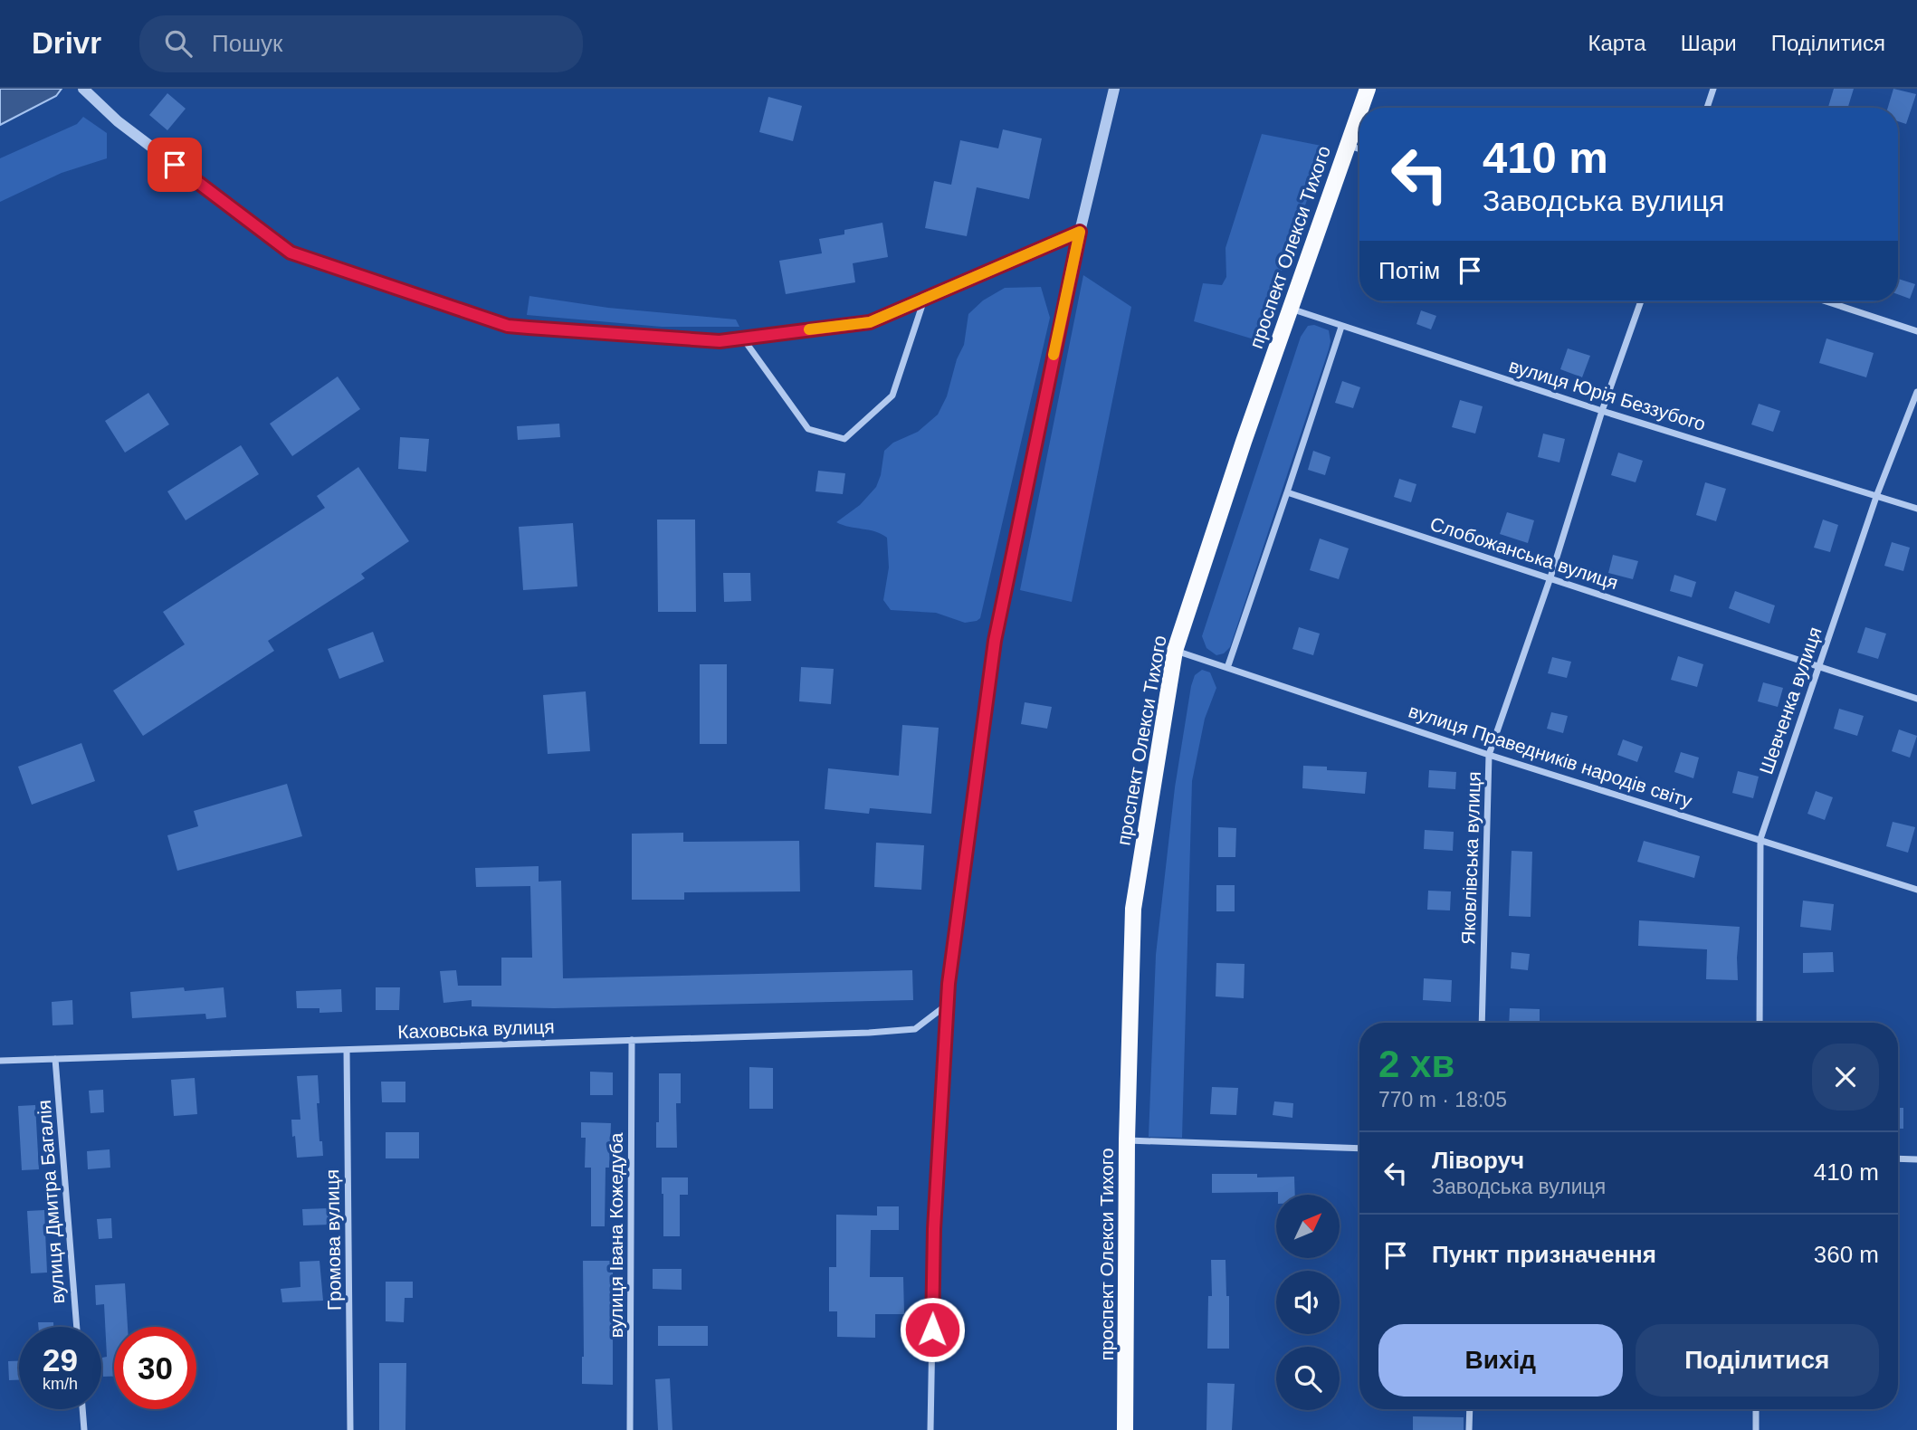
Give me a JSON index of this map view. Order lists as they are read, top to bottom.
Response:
{
  "streets": {
    "main road": ["проспект Олекси Тихого"],
    "street": [
      "вулиця Юрія Беззубого",
      "Слобожанська вулиця",
      "Шевченка вулиця",
      "вулиця Праведників народів світу",
      "Яковлівська вулиця",
      "Каховська вулиця",
      "вулиця Дмитра Багалія",
      "вулиця Івана Кожедуба",
      "Громова вулиця"
    ]
  },
  "crossings": [
    ["проспект Олекси Тихого", "вулиця Юрія Беззубого"],
    ["проспект Олекси Тихого", "вулиця Праведників народів світу"],
    ["вулиця Юрія Беззубого", "Шевченка вулиця"],
    ["вулиця Юрія Беззубого", "Яковлівська вулиця"],
    ["Слобожанська вулиця", "Шевченка вулиця"],
    ["Слобожанська вулиця", "Яковлівська вулиця"],
    ["Шевченка вулиця", "вулиця Праведників народів світу"],
    ["вулиця Праведників народів світу", "Яковлівська вулиця"],
    ["Каховська вулиця", "вулиця Дмитра Багалія"],
    ["Каховська вулиця", "вулиця Івана Кожедуба"],
    ["Каховська вулиця", "Громова вулиця"]
  ],
  "north": "top right",
  "page": {
    "header": "Drivr",
    "search": "Пошук",
    "nav": ["Карта", "Шари", "Поділитися"],
    "turn": ["410 m", "Заводська вулиця"],
    "then": "Потім",
    "heading": ["2 хв", "770 m · 18:05"],
    "list": [
      {
        "name": "Ліворуч",
        "note": "Заводська вулиця",
        "value": "410 m"
      },
      {
        "name": "Пункт призначення",
        "value": "360 m"
      }
    ],
    "buttons": ["Вихід", "Поділитися"],
    "speed": "29 km/h",
    "limit": "30"
  }
}
